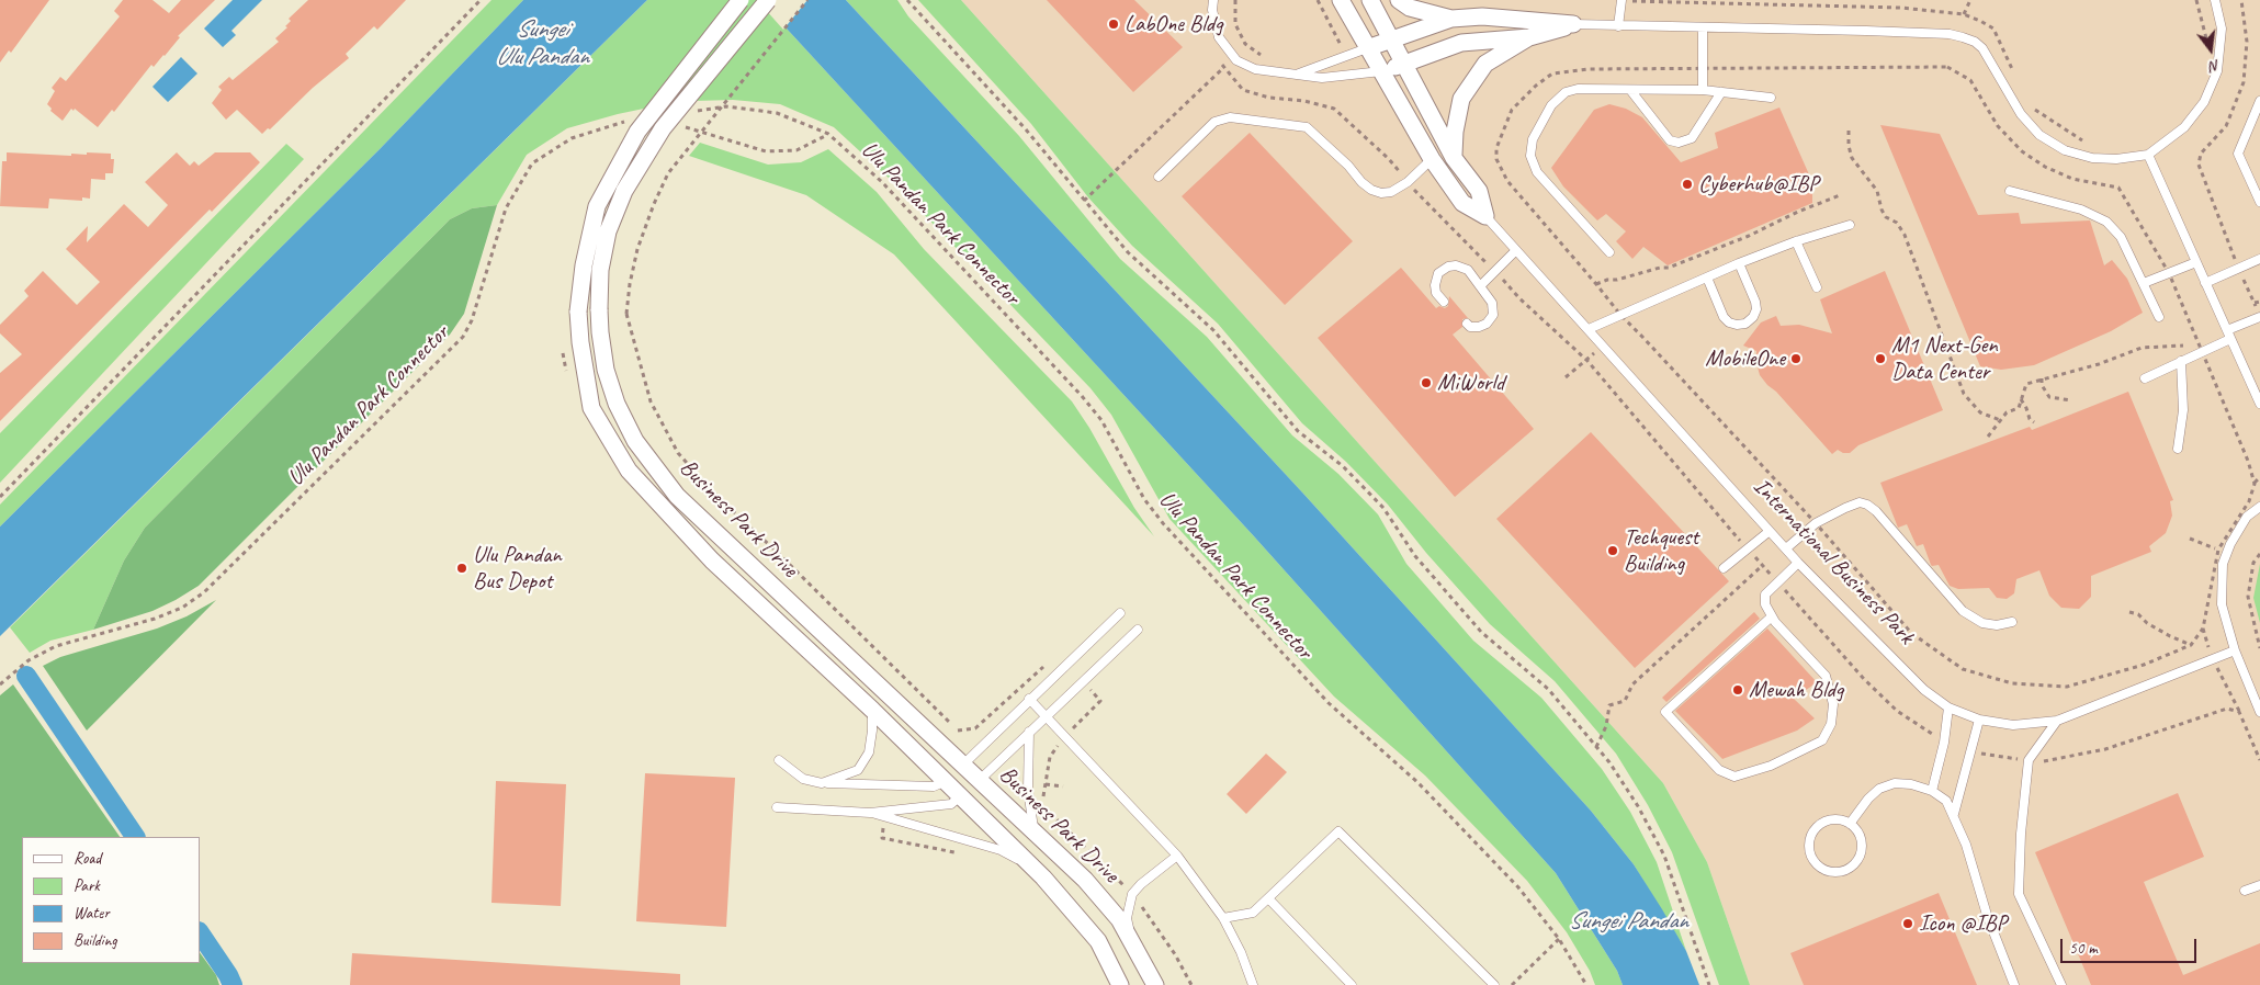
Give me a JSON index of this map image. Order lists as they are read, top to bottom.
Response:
{
  "streets": {
    "street": ["Business Park Drive", "International Business Park"],
    "path": ["Ulu Pandan Park Connector"]
  },
  "water": ["Sungei Ulu Pandan", "Sungei Pandan"],
  "places": [
    "LabOne Bldg",
    "Cyberhub@IBP",
    "MobileOne",
    "M1 Next-Gen Data Center",
    "MiWorld",
    "Techquest Building",
    "Ulu Pandan Bus Depot",
    "Mewah Bldg",
    "Icon @IBP"
  ],
  "legend": [
    "Road",
    "Park",
    "Water",
    "Building"
  ],
  "scale_bar": "50 m",
  "north": "bottom"
}
